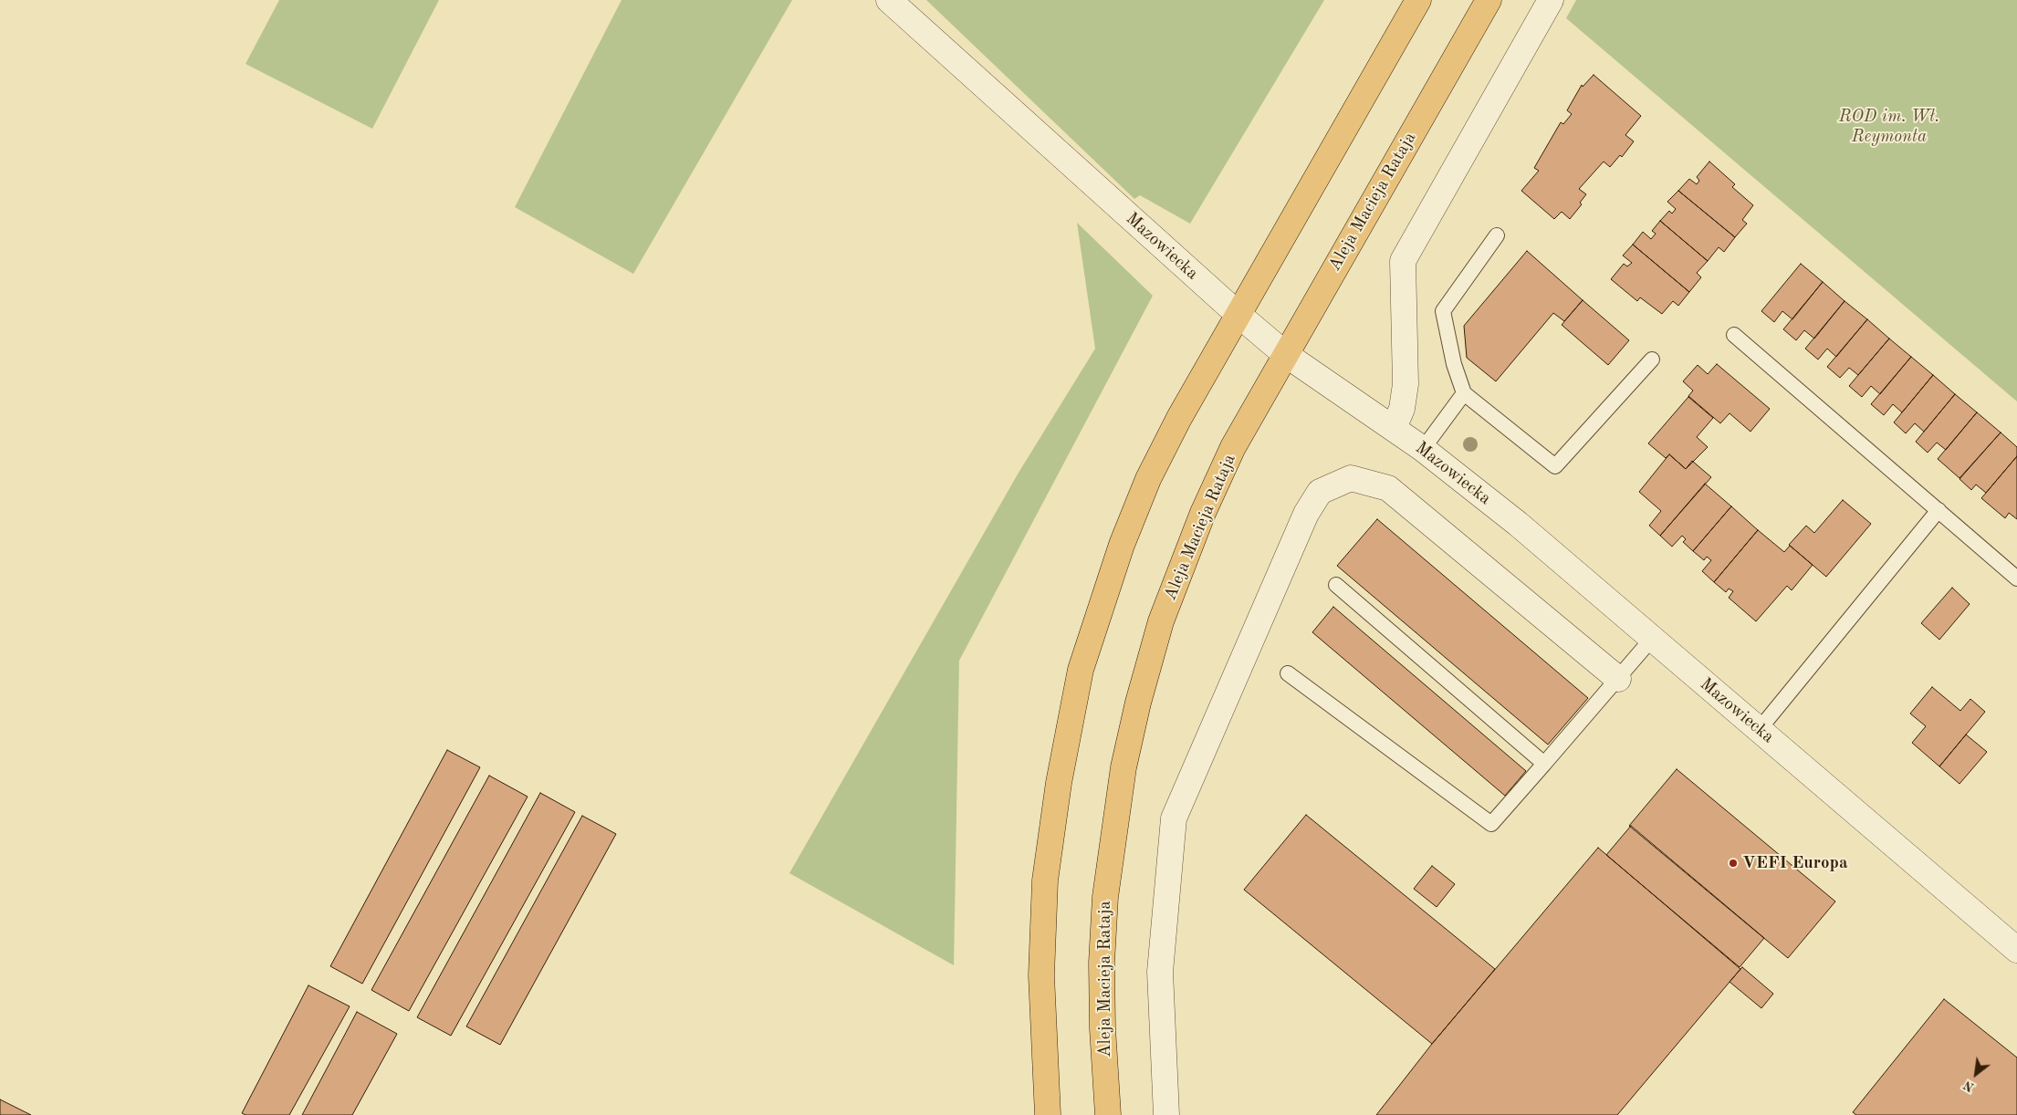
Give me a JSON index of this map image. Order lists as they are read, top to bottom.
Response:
{
  "streets": {
    "main road": ["Aleja Macieja Rataja"],
    "street": ["Mazowiecka"]
  },
  "crossings": [
    ["Aleja Macieja Rataja", "Mazowiecka"]
  ],
  "parks": ["ROD im. Wł. Reymonta"],
  "places": ["VEFI Europa"],
  "north": "bottom left"
}
